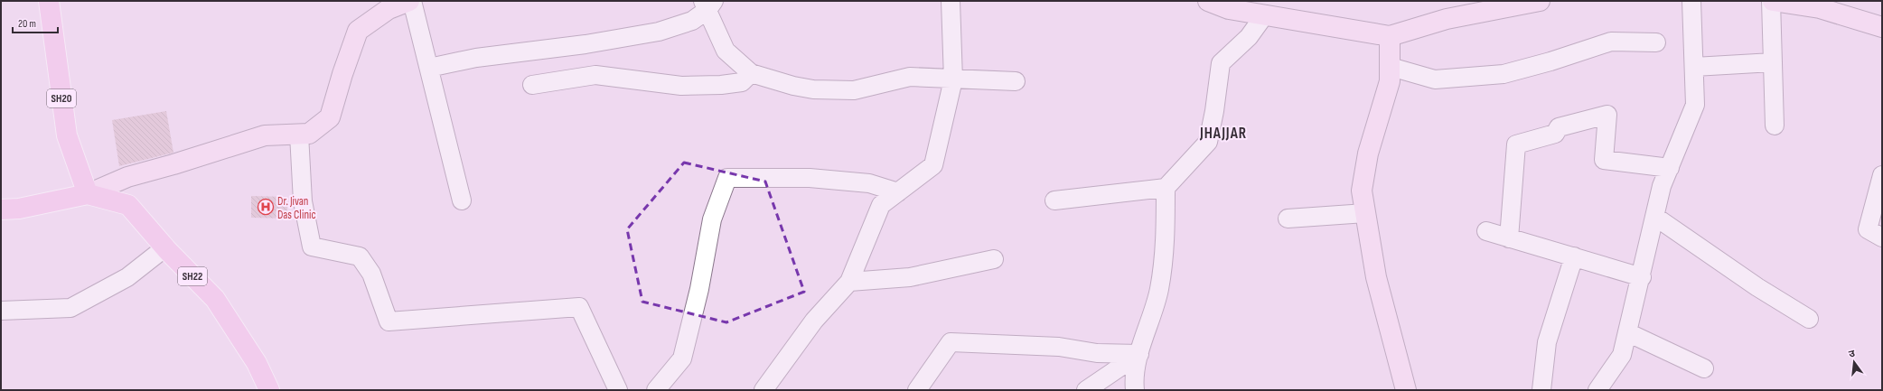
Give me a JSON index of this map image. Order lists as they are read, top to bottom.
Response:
{
  "streets": {
    "main road": ["SH20", "SH22"]
  },
  "crossings": [
    ["SH20", "SH22"]
  ],
  "districts": ["JHAJJAR"],
  "places": {
    "hospital": ["Dr. Jivan Das Clinic"]
  },
  "scale_bar": "20 m",
  "north": "top"
}
